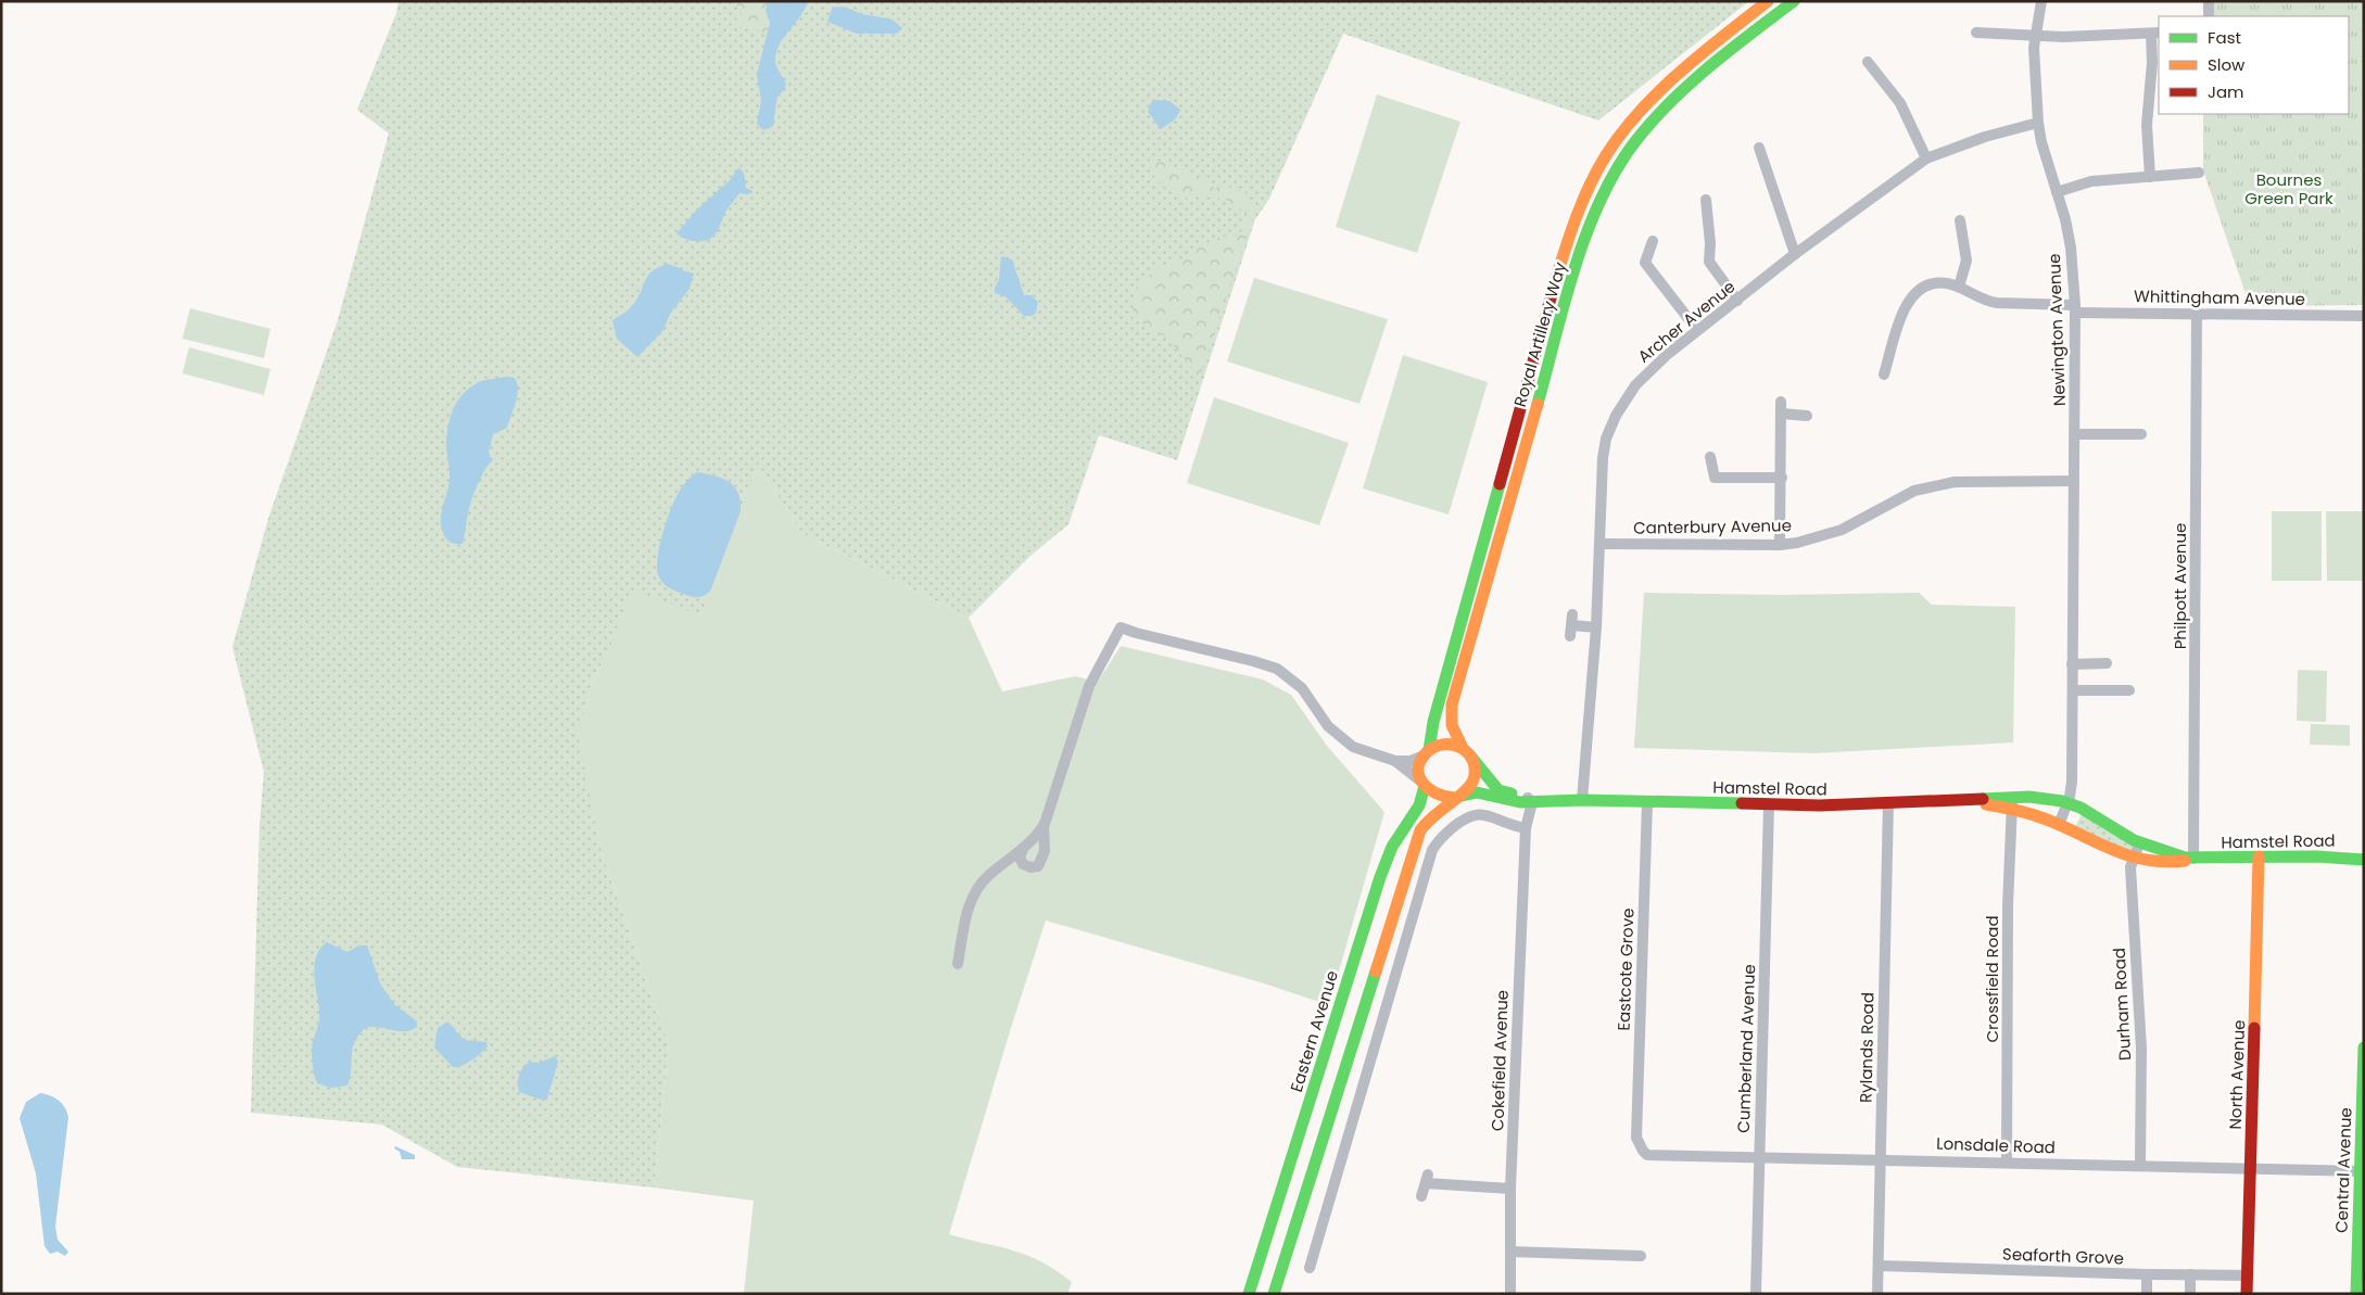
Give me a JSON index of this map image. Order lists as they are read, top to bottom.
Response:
{
  "streets": {
    "main road": [
      "Royal Artillery Way",
      "Hamstel Road",
      "Eastern Avenue",
      "North Avenue",
      "Central Avenue"
    ],
    "street": [
      "Whittingham Avenue",
      "Archer Avenue",
      "Newington Avenue",
      "Canterbury Avenue",
      "Philpott Avenue",
      "Eastcote Grove",
      "Crossfield Road",
      "Durham Road",
      "Rylands Road",
      "Cumberland Avenue",
      "Cokefield Avenue",
      "Lonsdale Road",
      "Seaforth Grove"
    ]
  },
  "crossings": [
    ["Whittingham Avenue", "Newington Avenue"],
    ["Whittingham Avenue", "Philpott Avenue"],
    ["Archer Avenue", "Newington Avenue"],
    ["Archer Avenue", "Canterbury Avenue"],
    ["Archer Avenue", "Hamstel Road"],
    ["Newington Avenue", "Canterbury Avenue"],
    ["Newington Avenue", "Hamstel Road"],
    ["Royal Artillery Way", "Hamstel Road"],
    ["Royal Artillery Way", "Eastern Avenue"],
    ["Philpott Avenue", "Hamstel Road"],
    ["Hamstel Road", "Eastcote Grove"],
    ["Hamstel Road", "Crossfield Road"],
    ["Hamstel Road", "Durham Road"],
    ["Hamstel Road", "Eastern Avenue"],
    ["Hamstel Road", "Rylands Road"],
    ["Hamstel Road", "Cumberland Avenue"],
    ["Hamstel Road", "Cokefield Avenue"],
    ["Hamstel Road", "North Avenue"],
    ["Eastcote Grove", "Lonsdale Road"],
    ["Crossfield Road", "Lonsdale Road"],
    ["Durham Road", "Lonsdale Road"],
    ["Rylands Road", "Lonsdale Road"],
    ["Rylands Road", "Seaforth Grove"],
    ["Cumberland Avenue", "Lonsdale Road"],
    ["North Avenue", "Lonsdale Road"],
    ["North Avenue", "Seaforth Grove"],
    ["Lonsdale Road", "Central Avenue"]
  ],
  "parks": ["Bournes Green Park"],
  "legend": ["Fast", "Slow", "Jam"]
}
